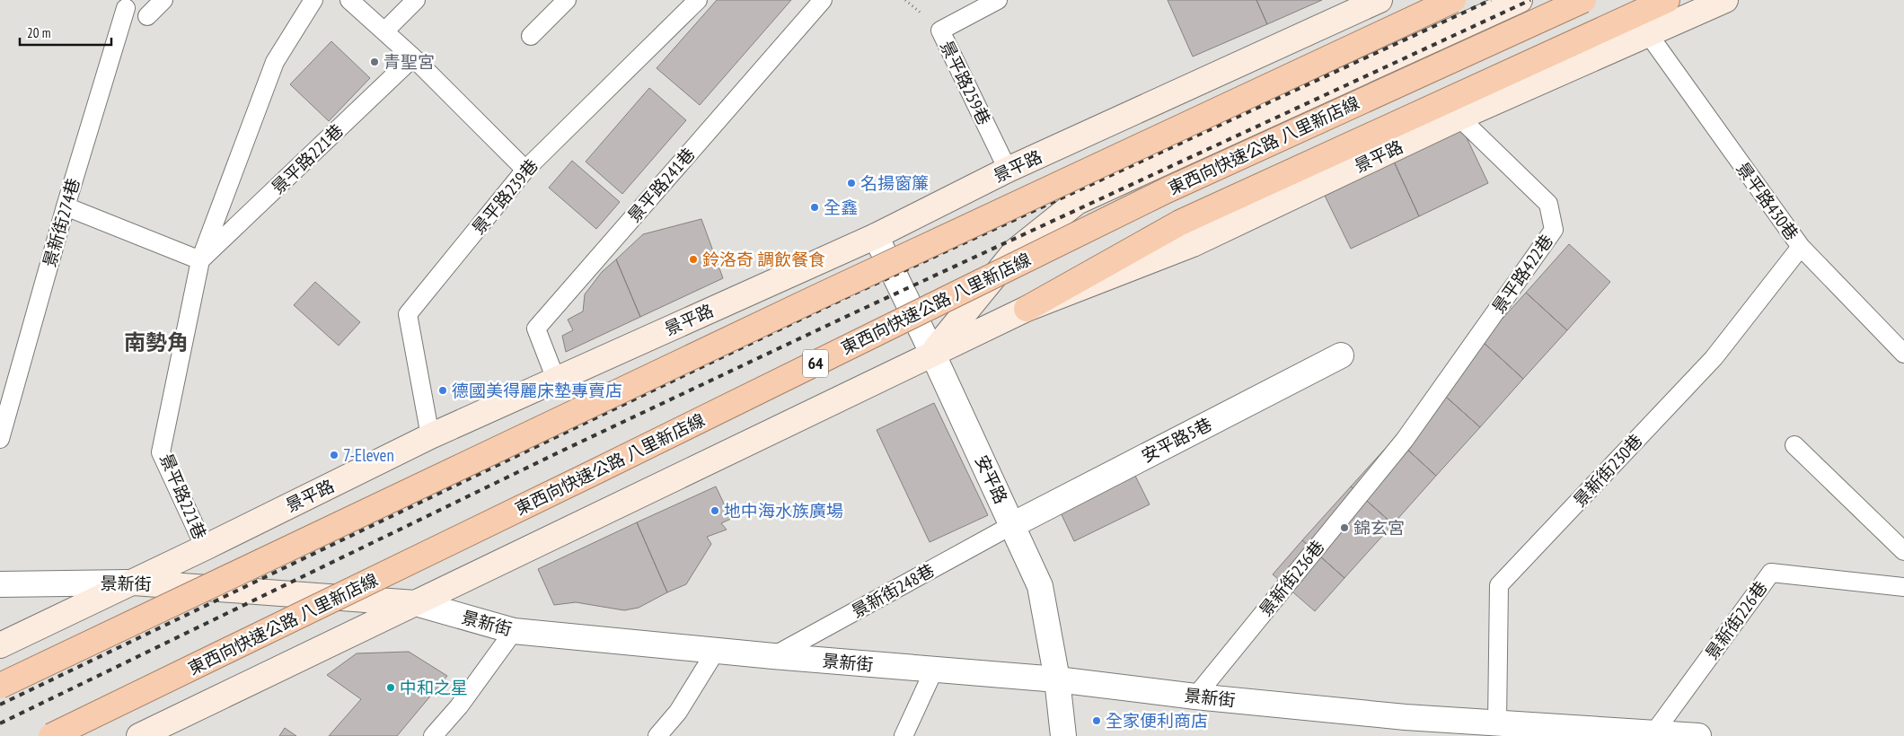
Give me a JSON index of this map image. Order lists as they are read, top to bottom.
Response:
{
  "streets": {
    "highway": ["東西向快速公路 八里新店線", "64"],
    "main road": ["景平路", "景新街"],
    "street": ["安平路5巷", "安平路"],
    "lane": [
      "景平路259巷",
      "景平路221巷",
      "景平路241巷",
      "景平路239巷",
      "景平路430巷",
      "景新街274巷",
      "景平路422巷",
      "景新街230巷",
      "景新街236巷",
      "景新街248巷",
      "景新街226巷"
    ]
  },
  "crossings": [
    ["景平路259巷", "景平路"],
    ["景平路", "景平路221巷"],
    ["景平路", "景平路241巷"],
    ["景平路", "景平路239巷"],
    ["景平路", "景平路430巷"],
    ["景平路", "景平路422巷"],
    ["景平路", "安平路"],
    ["景平路", "景新街"],
    ["景平路430巷", "景新街230巷"],
    ["景平路422巷", "景新街236巷"],
    ["安平路5巷", "安平路"],
    ["安平路5巷", "景新街248巷"],
    ["景新街230巷", "景新街"],
    ["安平路", "景新街"],
    ["安平路", "景新街248巷"],
    ["景新街236巷", "景新街"],
    ["景新街", "景新街248巷"],
    ["景新街", "景新街226巷"]
  ],
  "districts": ["南勢角"],
  "places": [
    "青聖宮",
    "名揚窗簾",
    "全鑫",
    "鈴洛奇 調飲餐食",
    "德國美得麗床墊專賣店",
    "7-Eleven",
    "地中海水族廣場",
    "錦玄宮",
    "中和之星",
    "全家便利商店"
  ],
  "scale_bar": "20 m"
}
